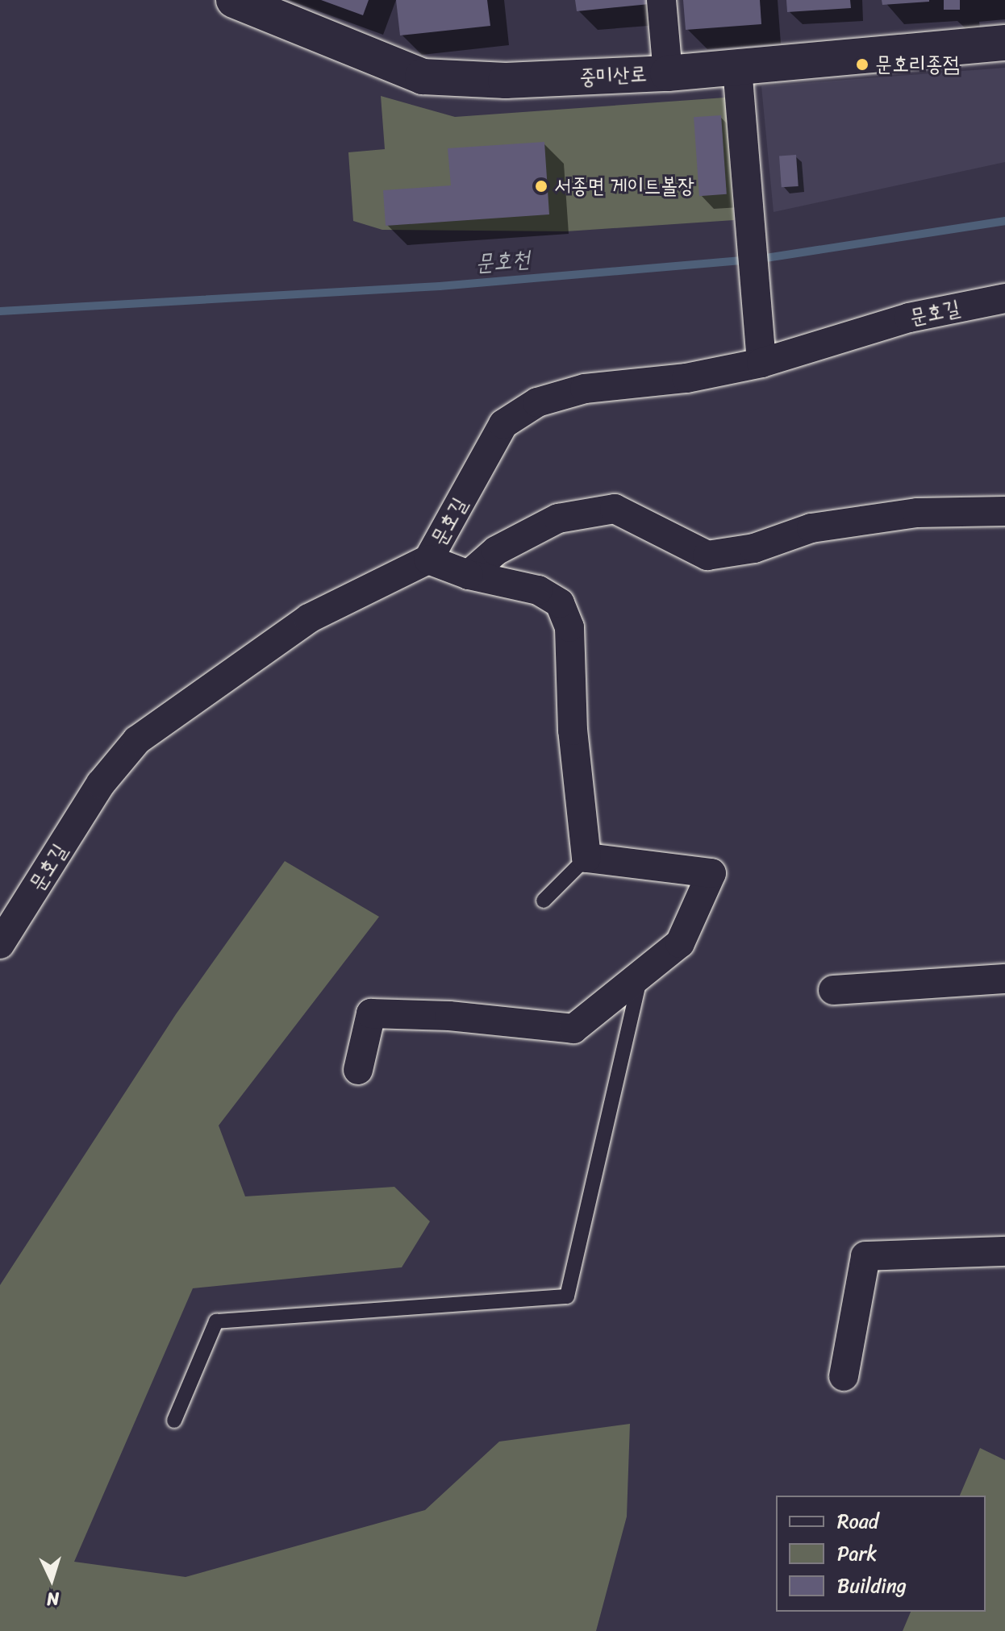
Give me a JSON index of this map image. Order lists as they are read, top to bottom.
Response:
{
  "streets": {
    "main road": ["중미산로"],
    "street": ["문호길"]
  },
  "water": ["문호천"],
  "places": ["문호리종점", "서종면 게이트볼장"],
  "legend": ["Road", "Park", "Building"],
  "north": "bottom"
}
